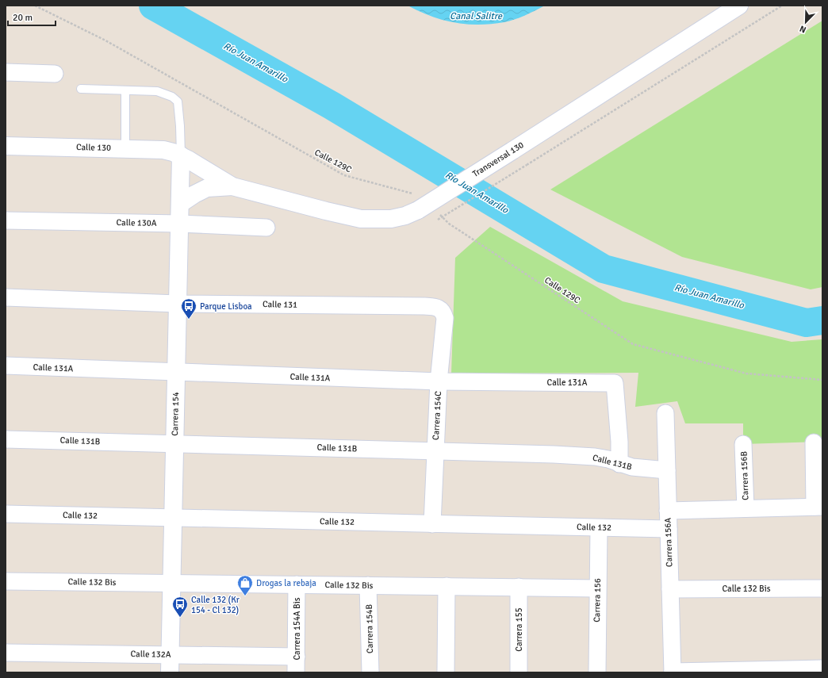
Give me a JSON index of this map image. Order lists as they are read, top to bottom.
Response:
{
  "streets": {
    "main road": ["Calle 130", "Transversal 130", "Carrera 154"],
    "street": [
      "Calle 130A",
      "Calle 131",
      "Calle 131A",
      "Carrera 154C",
      "Calle 131B",
      "Carrera 156B",
      "Calle 132",
      "Carrera 156A",
      "Calle 132 Bis",
      "Carrera 156",
      "Carrera 154A Bis",
      "Carrera 154B",
      "Carrera 155",
      "Calle 132A"
    ],
    "path": ["Calle 129C"]
  },
  "crossings": [
    ["Calle 130", "Transversal 130"],
    ["Calle 130", "Carrera 154"],
    ["Transversal 130", "Carrera 154"],
    ["Calle 130A", "Carrera 154"],
    ["Calle 131", "Carrera 154"],
    ["Calle 131", "Carrera 154C"],
    ["Calle 131A", "Carrera 154"],
    ["Calle 131A", "Carrera 154C"],
    ["Calle 131A", "Calle 131B"],
    ["Carrera 154", "Calle 131B"],
    ["Carrera 154", "Calle 132"],
    ["Carrera 154", "Calle 132 Bis"],
    ["Carrera 154", "Calle 132A"],
    ["Carrera 154C", "Calle 131B"],
    ["Carrera 154C", "Calle 132"],
    ["Calle 131B", "Carrera 156A"],
    ["Calle 132", "Carrera 156A"],
    ["Calle 132", "Carrera 156"],
    ["Carrera 156A", "Calle 132 Bis"],
    ["Calle 132 Bis", "Carrera 156"],
    ["Calle 132 Bis", "Carrera 154A Bis"],
    ["Calle 132 Bis", "Carrera 154B"],
    ["Calle 132 Bis", "Carrera 155"],
    ["Carrera 154A Bis", "Calle 132A"]
  ],
  "water": ["Canal Salitre", "Río Juan Amarillo"],
  "places": {
    "bus stop": ["Parque Lisboa", "Calle 132 (Kr 154 - Cl 132)"],
    "shop": ["Drogas la rebaja"]
  },
  "scale_bar": "20 m",
  "north": "bottom left"
}
